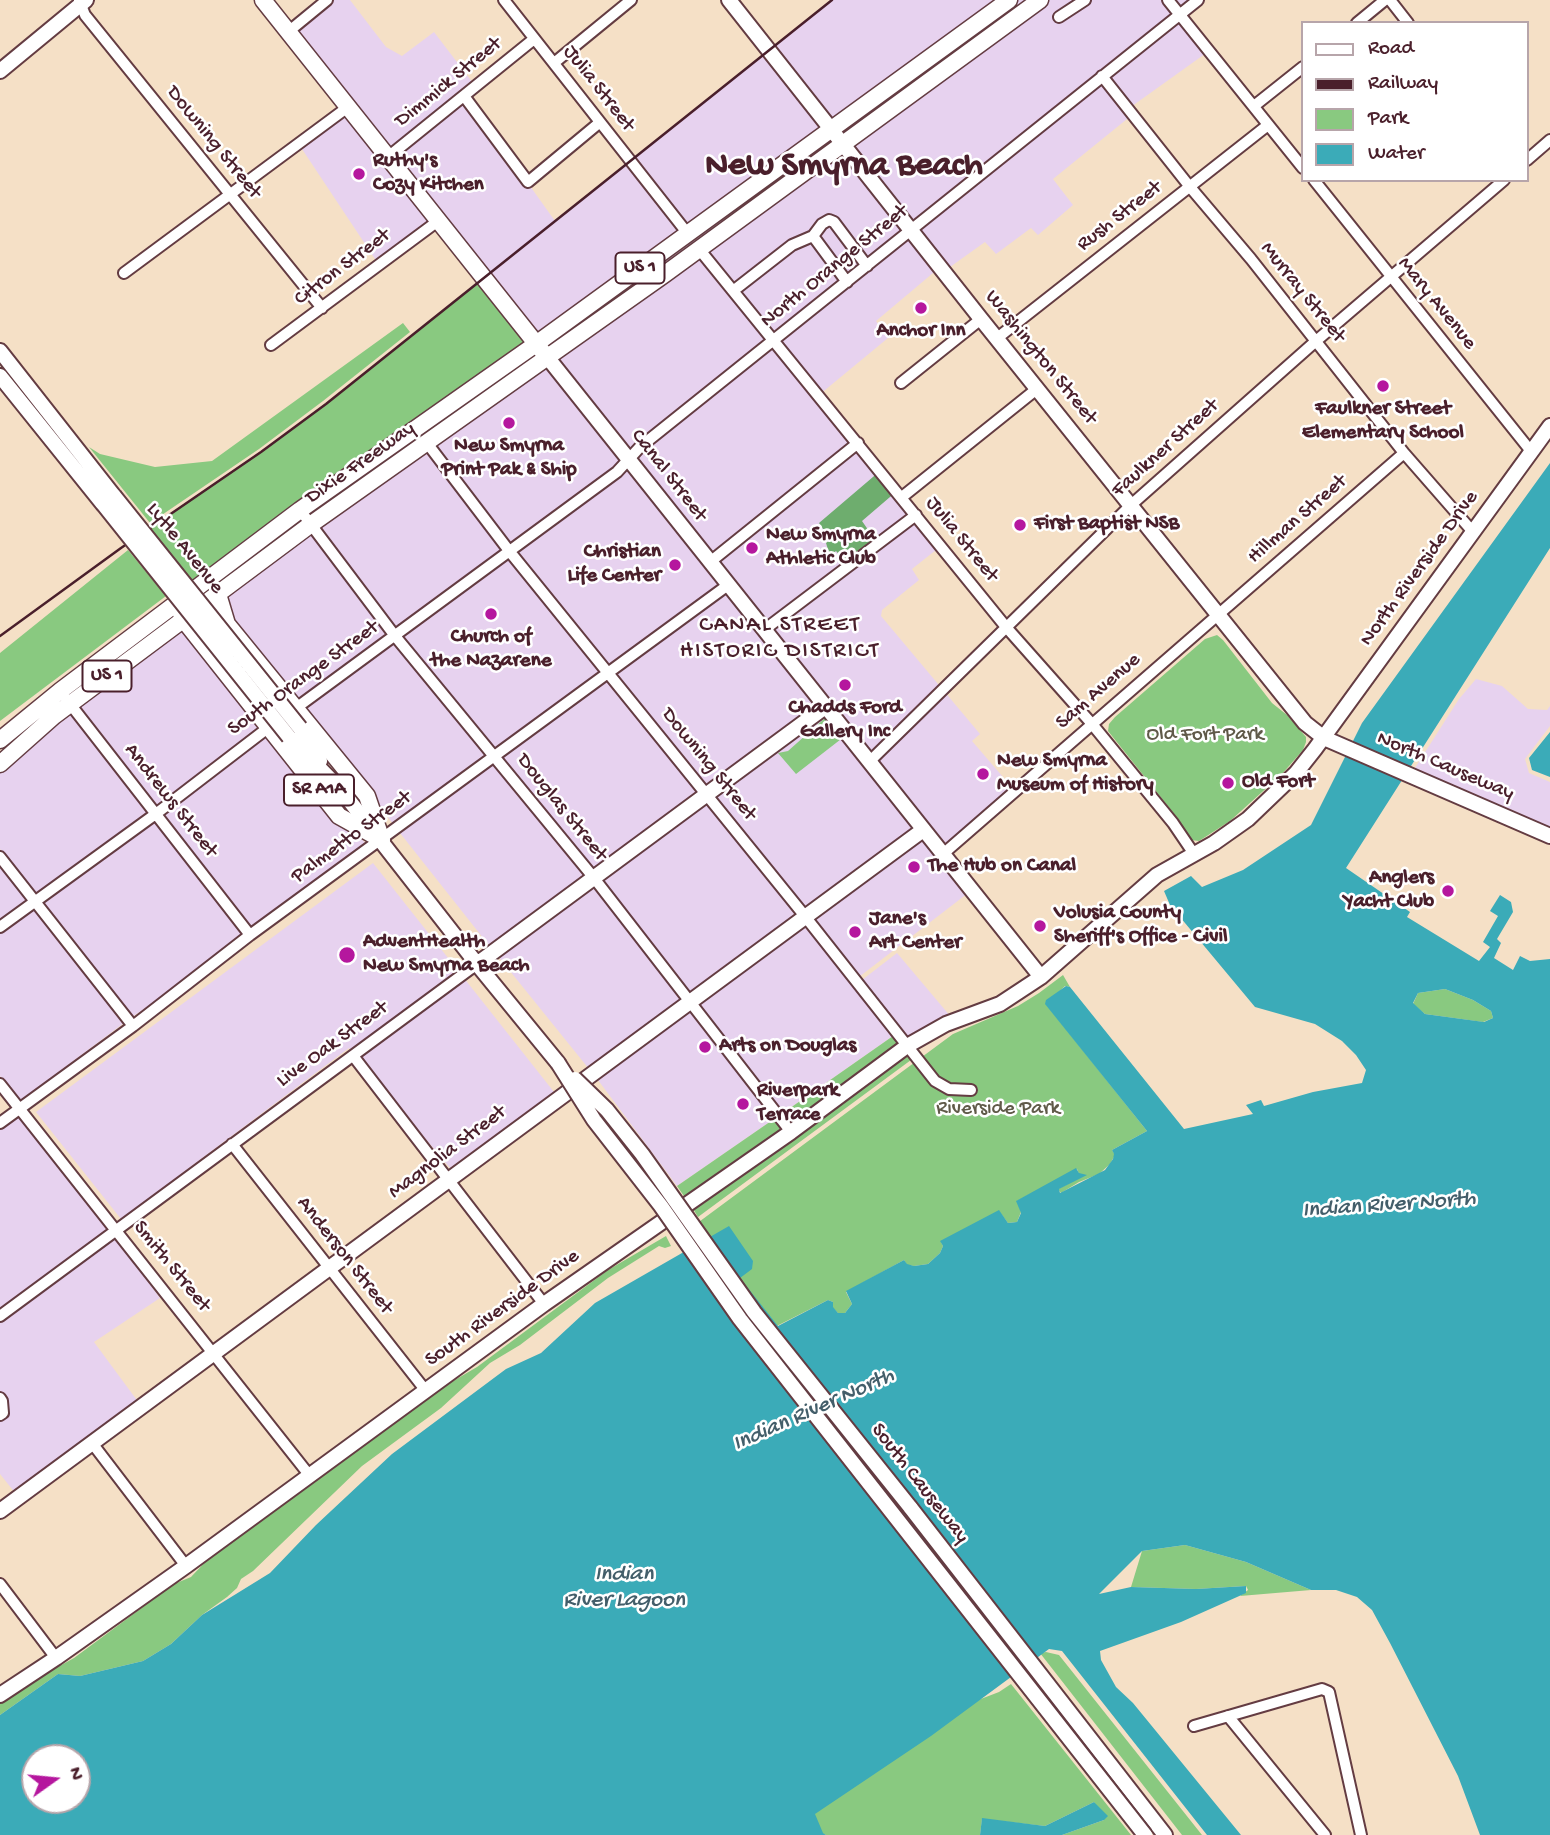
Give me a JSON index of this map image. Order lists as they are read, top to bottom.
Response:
{
  "streets": {
    "main road": [
      "US 1",
      "Washington Street",
      "Dixie Freeway",
      "Canal Street",
      "Lytle Avenue",
      "North Riverside Drive",
      "North Causeway",
      "SR A1A",
      "Live Oak Street",
      "Magnolia Street",
      "South Riverside Drive",
      "South Causeway"
    ],
    "street": [
      "Dimmick Street",
      "Julia Street",
      "Downing Street",
      "Rush Street",
      "North Orange Street",
      "Citron Street",
      "Murray Street",
      "Mary Avenue",
      "Faulkner Street",
      "Hillman Street",
      "South Orange Street",
      "Sam Avenue",
      "Andrews Street",
      "Douglas Street",
      "Palmetto Street",
      "Anderson Street",
      "Smith Street"
    ]
  },
  "crossings": [
    ["Dimmick Street", "Julia Street"],
    ["Dimmick Street", "Canal Street"],
    ["Julia Street", "North Orange Street"],
    ["Julia Street", "Faulkner Street"],
    ["Julia Street", "Dixie Freeway"],
    ["Julia Street", "North Riverside Drive"],
    ["Julia Street", "Sam Avenue"],
    ["Downing Street", "Citron Street"],
    ["Downing Street", "Dixie Freeway"],
    ["Downing Street", "South Orange Street"],
    ["Downing Street", "Palmetto Street"],
    ["Downing Street", "Live Oak Street"],
    ["Downing Street", "Magnolia Street"],
    ["Downing Street", "South Riverside Drive"],
    ["Rush Street", "Murray Street"],
    ["Rush Street", "Washington Street"],
    ["North Orange Street", "Murray Street"],
    ["North Orange Street", "Washington Street"],
    ["North Orange Street", "Canal Street"],
    ["North Orange Street", "South Orange Street"],
    ["Citron Street", "Canal Street"],
    ["US 1", "Washington Street"],
    ["US 1", "Dixie Freeway"],
    ["Murray Street", "Faulkner Street"],
    ["Murray Street", "Hillman Street"],
    ["Murray Street", "North Riverside Drive"],
    ["Mary Avenue", "Faulkner Street"],
    ["Mary Avenue", "North Riverside Drive"],
    ["Washington Street", "Faulkner Street"],
    ["Washington Street", "Dixie Freeway"],
    ["Washington Street", "Hillman Street"],
    ["Washington Street", "North Riverside Drive"],
    ["Washington Street", "Sam Avenue"],
    ["Washington Street", "North Causeway"],
    ["Faulkner Street", "Canal Street"],
    ["Dixie Freeway", "Canal Street"],
    ["Dixie Freeway", "SR A1A"],
    ["Dixie Freeway", "Andrews Street"],
    ["Dixie Freeway", "Douglas Street"],
    ["Canal Street", "South Orange Street"],
    ["Canal Street", "Sam Avenue"],
    ["Canal Street", "Palmetto Street"],
    ["Canal Street", "Live Oak Street"],
    ["Canal Street", "Magnolia Street"],
    ["Canal Street", "South Riverside Drive"],
    ["Hillman Street", "Sam Avenue"],
    ["Lytle Avenue", "SR A1A"],
    ["Lytle Avenue", "Palmetto Street"],
    ["Lytle Avenue", "Live Oak Street"],
    ["Lytle Avenue", "South Causeway"],
    ["North Riverside Drive", "North Causeway"],
    ["South Orange Street", "SR A1A"],
    ["South Orange Street", "Andrews Street"],
    ["South Orange Street", "Douglas Street"],
    ["SR A1A", "Palmetto Street"],
    ["Andrews Street", "Palmetto Street"],
    ["Douglas Street", "Palmetto Street"],
    ["Douglas Street", "Live Oak Street"],
    ["Douglas Street", "Magnolia Street"],
    ["Douglas Street", "South Riverside Drive"],
    ["Palmetto Street", "Smith Street"],
    ["Live Oak Street", "Anderson Street"],
    ["Live Oak Street", "Smith Street"],
    ["Live Oak Street", "South Causeway"],
    ["Magnolia Street", "Anderson Street"],
    ["Magnolia Street", "Smith Street"],
    ["Anderson Street", "South Riverside Drive"],
    ["Smith Street", "South Riverside Drive"]
  ],
  "districts": ["New Smyrna Beach", "CANAL STREET HISTORIC DISTRICT"],
  "water": ["Indian River North", "Indian River Lagoon"],
  "parks": ["Old Fort Park", "Riverside Park"],
  "places": [
    "Ruthy's Cozy Kitchen",
    "Anchor Inn",
    "Faulkner Street Elementary School",
    "New Smyrna Print Pak & Ship",
    "First Baptist NSB",
    "New Smyrna Athletic Club",
    "Christian Life Center",
    "Church of the Nazarene",
    "Chadds Ford Gallery Inc",
    "New Smyrna Museum of History",
    "Old Fort",
    "The Hub on Canal",
    "Anglers Yacht Club",
    "Volusia County Sheriff's Office - Civil",
    "Jane's Art Center",
    "AdventHealth New Smyrna Beach",
    "Arts on Douglas",
    "Riverpark Terrace"
  ],
  "legend": [
    "Road",
    "Railway",
    "Park",
    "Water"
  ],
  "north": "right"
}
